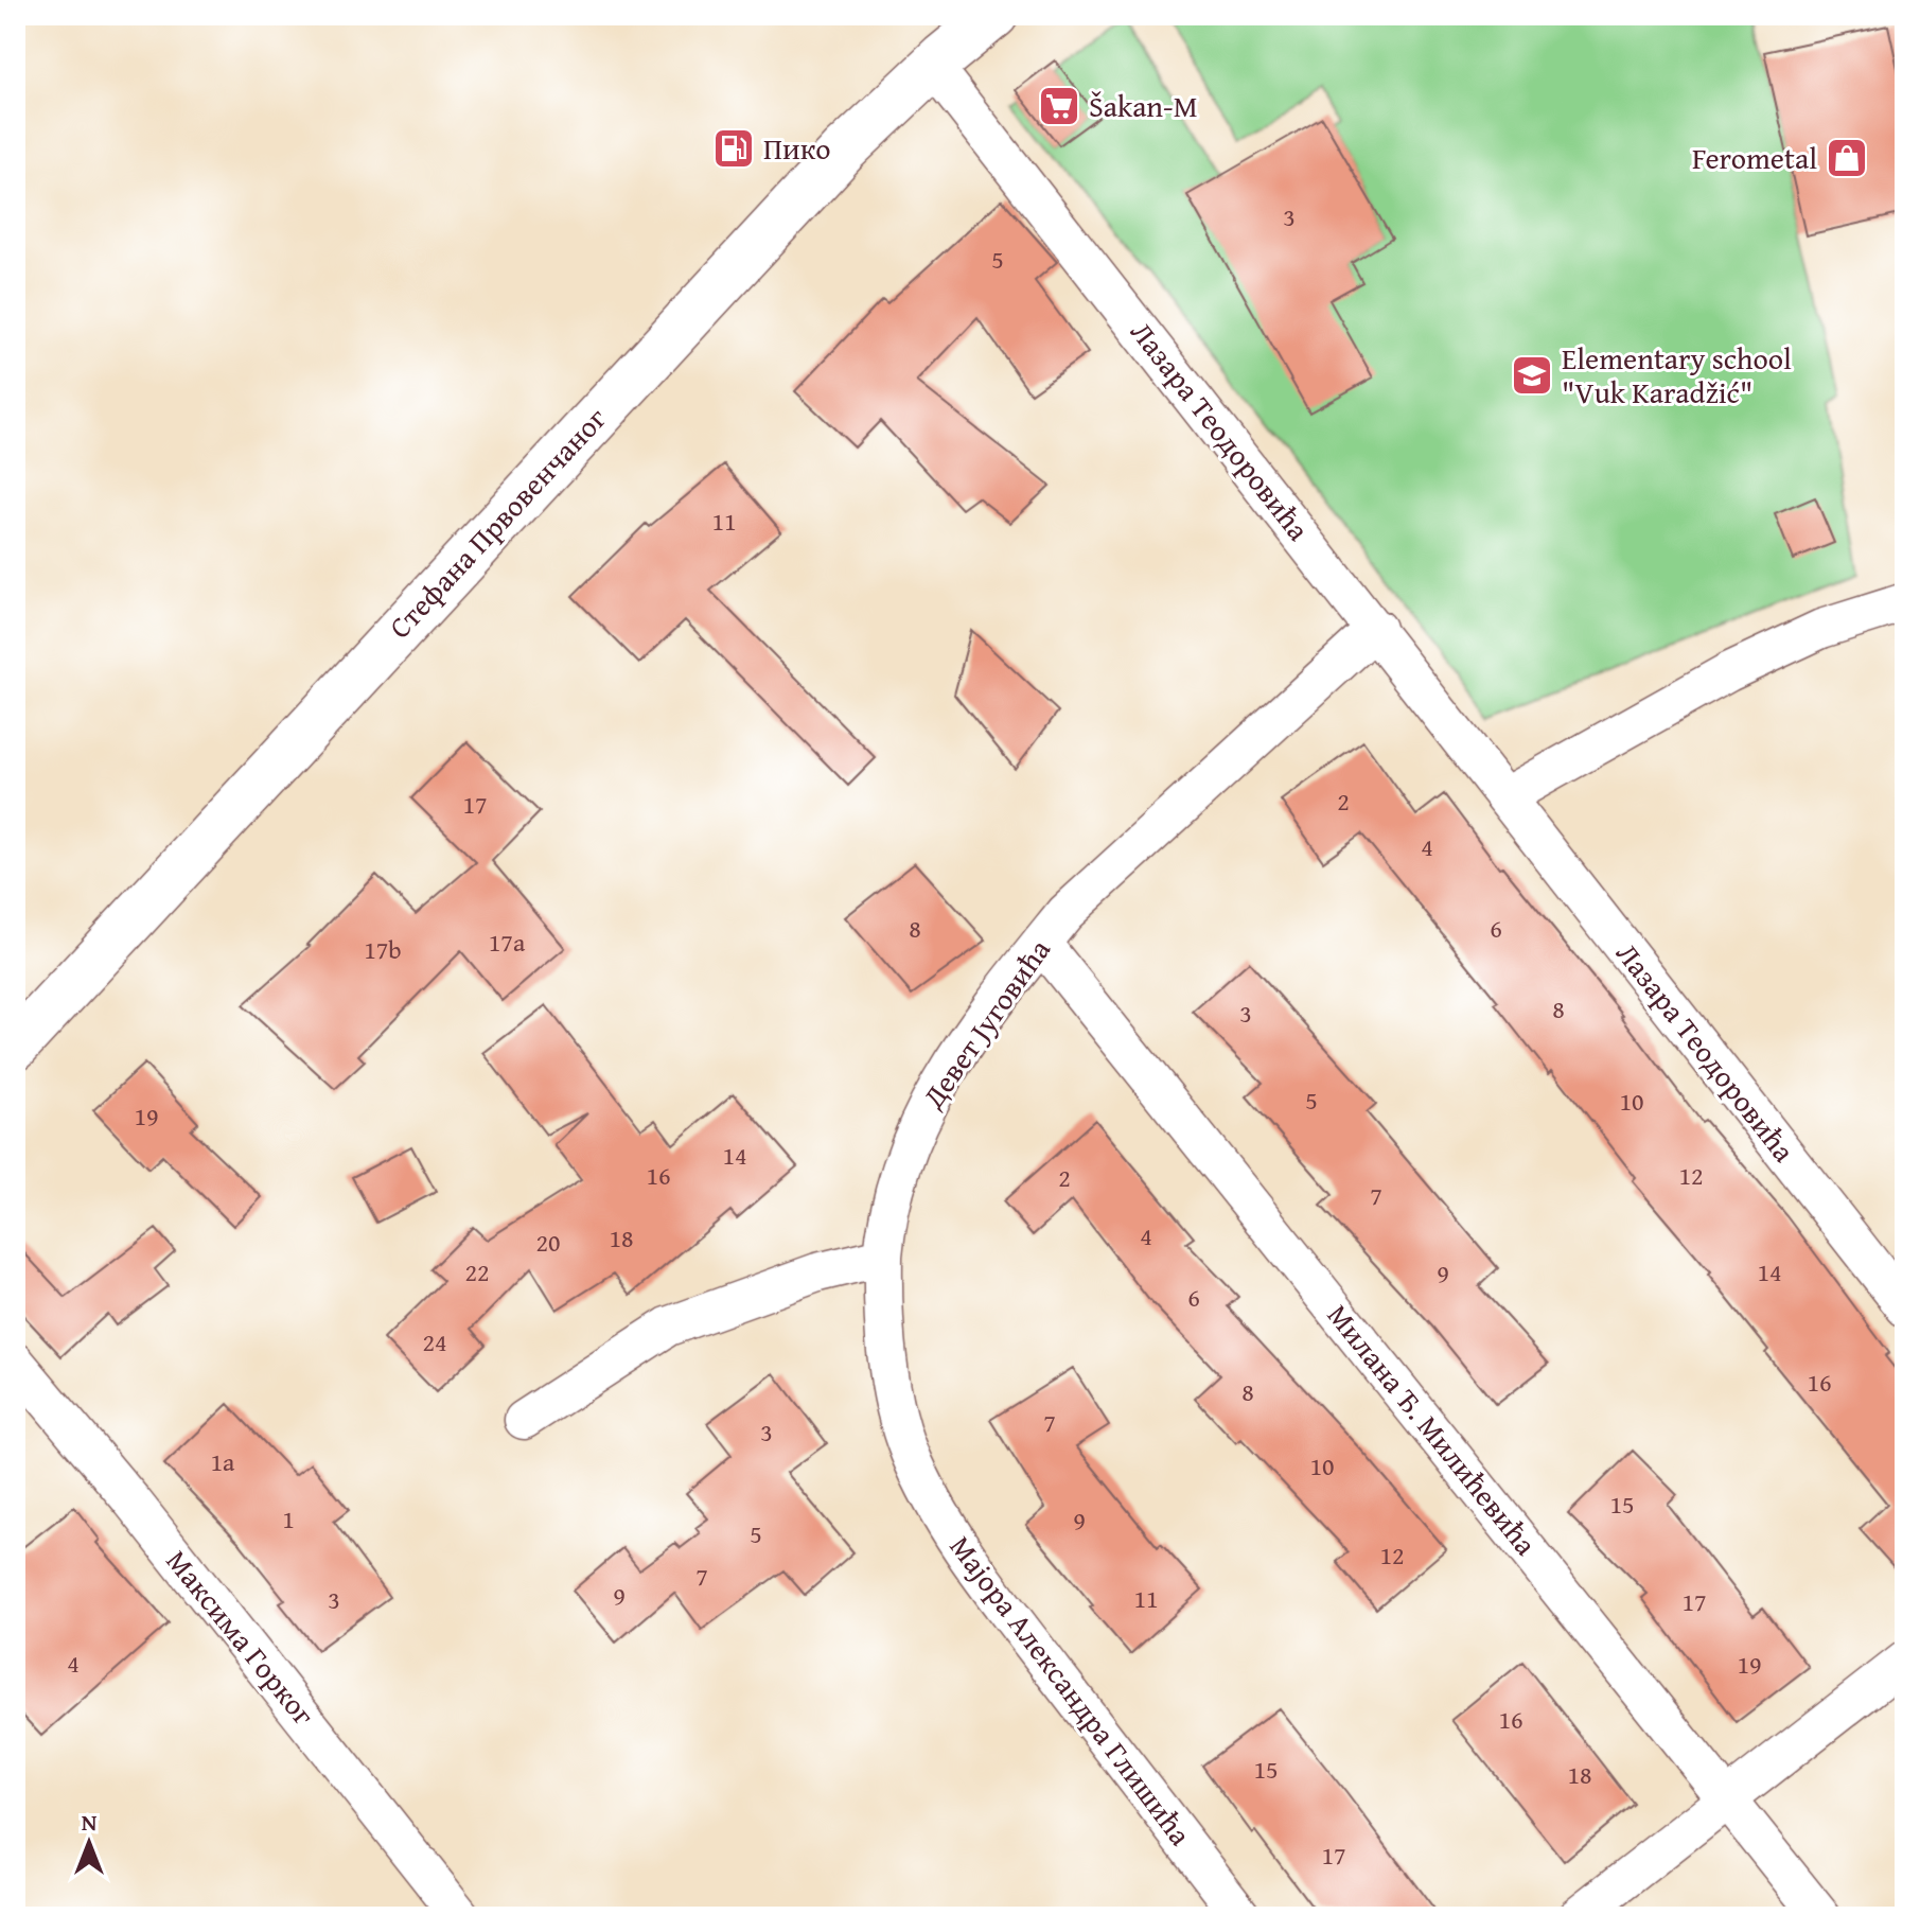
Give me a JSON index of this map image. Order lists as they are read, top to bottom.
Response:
{
  "streets": {
    "street": [
      "Лазара Теодоровића",
      "Стефана Првовенчаног",
      "Девет Југовића",
      "Милана Ђ. Милићевића",
      "Максима Горког",
      "Мајора Александра Глишића"
    ]
  },
  "crossings": [
    ["Лазара Теодоровића", "Стефана Првовенчаног"],
    ["Лазара Теодоровића", "Девет Југовића"],
    ["Девет Југовића", "Милана Ђ. Милићевића"],
    ["Девет Југовића", "Мајора Александра Глишића"]
  ],
  "places": {
    "supermarket": ["Šakan-M"],
    "fuel station": ["Пико"],
    "shop": ["Ferometal"],
    "school or university": ["Elementary school \"Vuk Karadžić\""]
  },
  "house_numbers": [
    "3",
    "5",
    "11",
    "2",
    "17",
    "4",
    "8",
    "6",
    "17a",
    "17b",
    "8",
    "3",
    "5",
    "10",
    "19",
    "14",
    "16",
    "12",
    "2",
    "7",
    "4",
    "18",
    "20",
    "22",
    "14",
    "9",
    "6",
    "24",
    "16",
    "8",
    "7",
    "3",
    "1a",
    "10",
    "15",
    "1",
    "9",
    "5",
    "12",
    "7",
    "9",
    "11",
    "3",
    "17",
    "4",
    "19",
    "16",
    "15",
    "18",
    "17"
  ],
  "north": "top"
}
